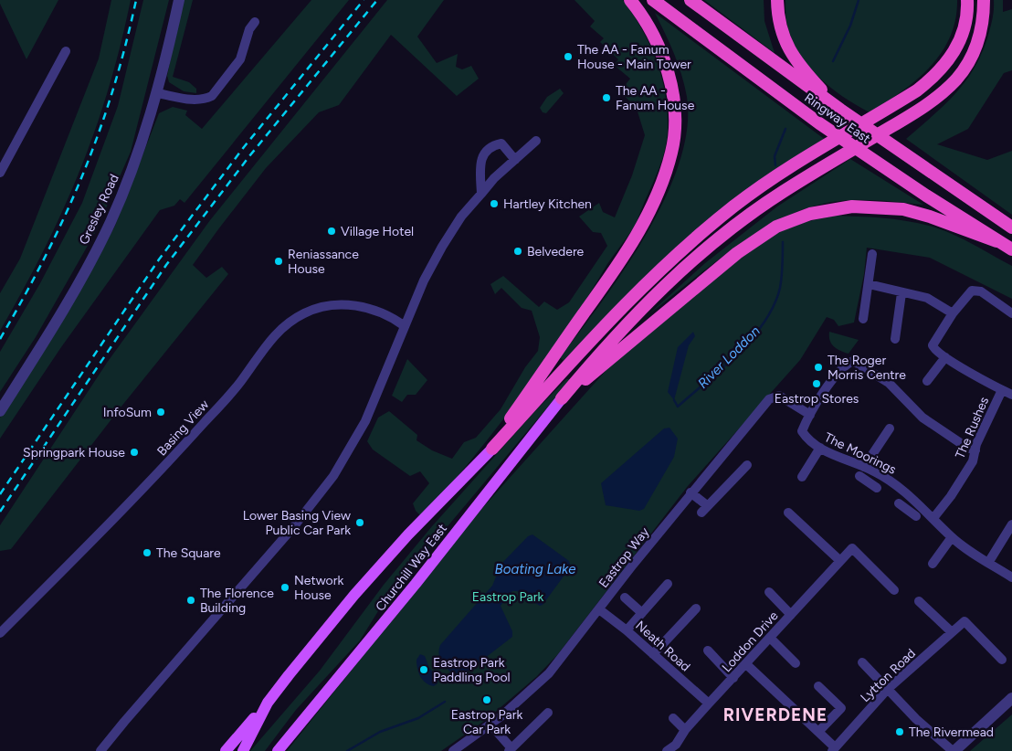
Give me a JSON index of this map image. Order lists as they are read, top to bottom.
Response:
{
  "streets": {
    "highway": ["Ringway East"],
    "main road": ["Churchill Way East"],
    "street": [
      "Gresley Road",
      "Basing View",
      "The Rushes",
      "The Moorings",
      "Eastrop Way",
      "Loddon Drive",
      "Neath Road",
      "Lytton Road"
    ]
  },
  "crossings": [
    ["The Rushes", "The Moorings"],
    ["The Moorings", "Eastrop Way"],
    ["Eastrop Way", "Neath Road"],
    ["Loddon Drive", "Neath Road"]
  ],
  "districts": ["RIVERDENE"],
  "water": ["River Loddon", "Boating Lake"],
  "parks": ["Eastrop Park"],
  "places": [
    "The AA - Fanum House - Main Tower",
    "The AA - Fanum House",
    "Hartley Kitchen",
    "Village Hotel",
    "Belvedere",
    "Reniassance House",
    "The Roger Morris Centre",
    "Eastrop Stores",
    "InfoSum",
    "Springpark House",
    "Lower Basing View Public Car Park",
    "The Square",
    "Network House",
    "The Florence Building",
    "Eastrop Park Paddling Pool",
    "Eastrop Park Car Park",
    "The Rivermead"
  ]
}
